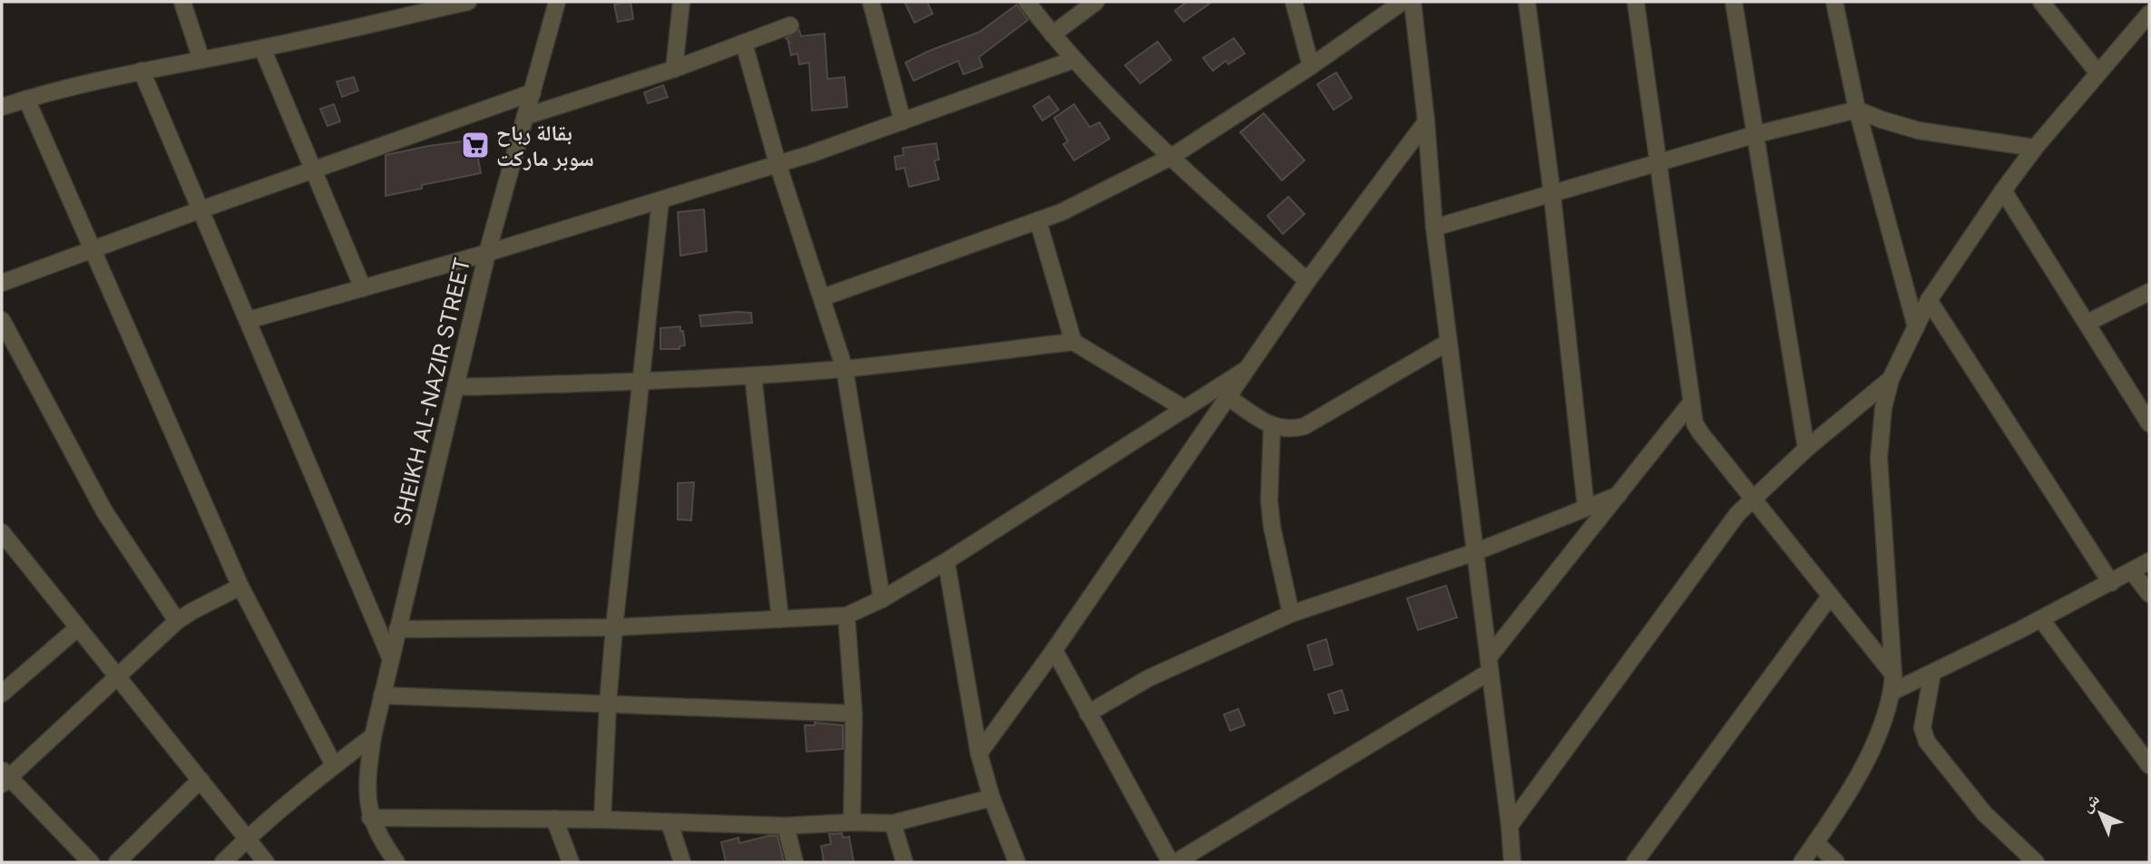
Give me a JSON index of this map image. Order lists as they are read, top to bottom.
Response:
{
  "streets": {
    "street": ["SHEIKH AL-NAZIR STREET"]
  },
  "places": {
    "supermarket": ["بقالة رباح سوبر ماركت"]
  },
  "north": "top left"
}
